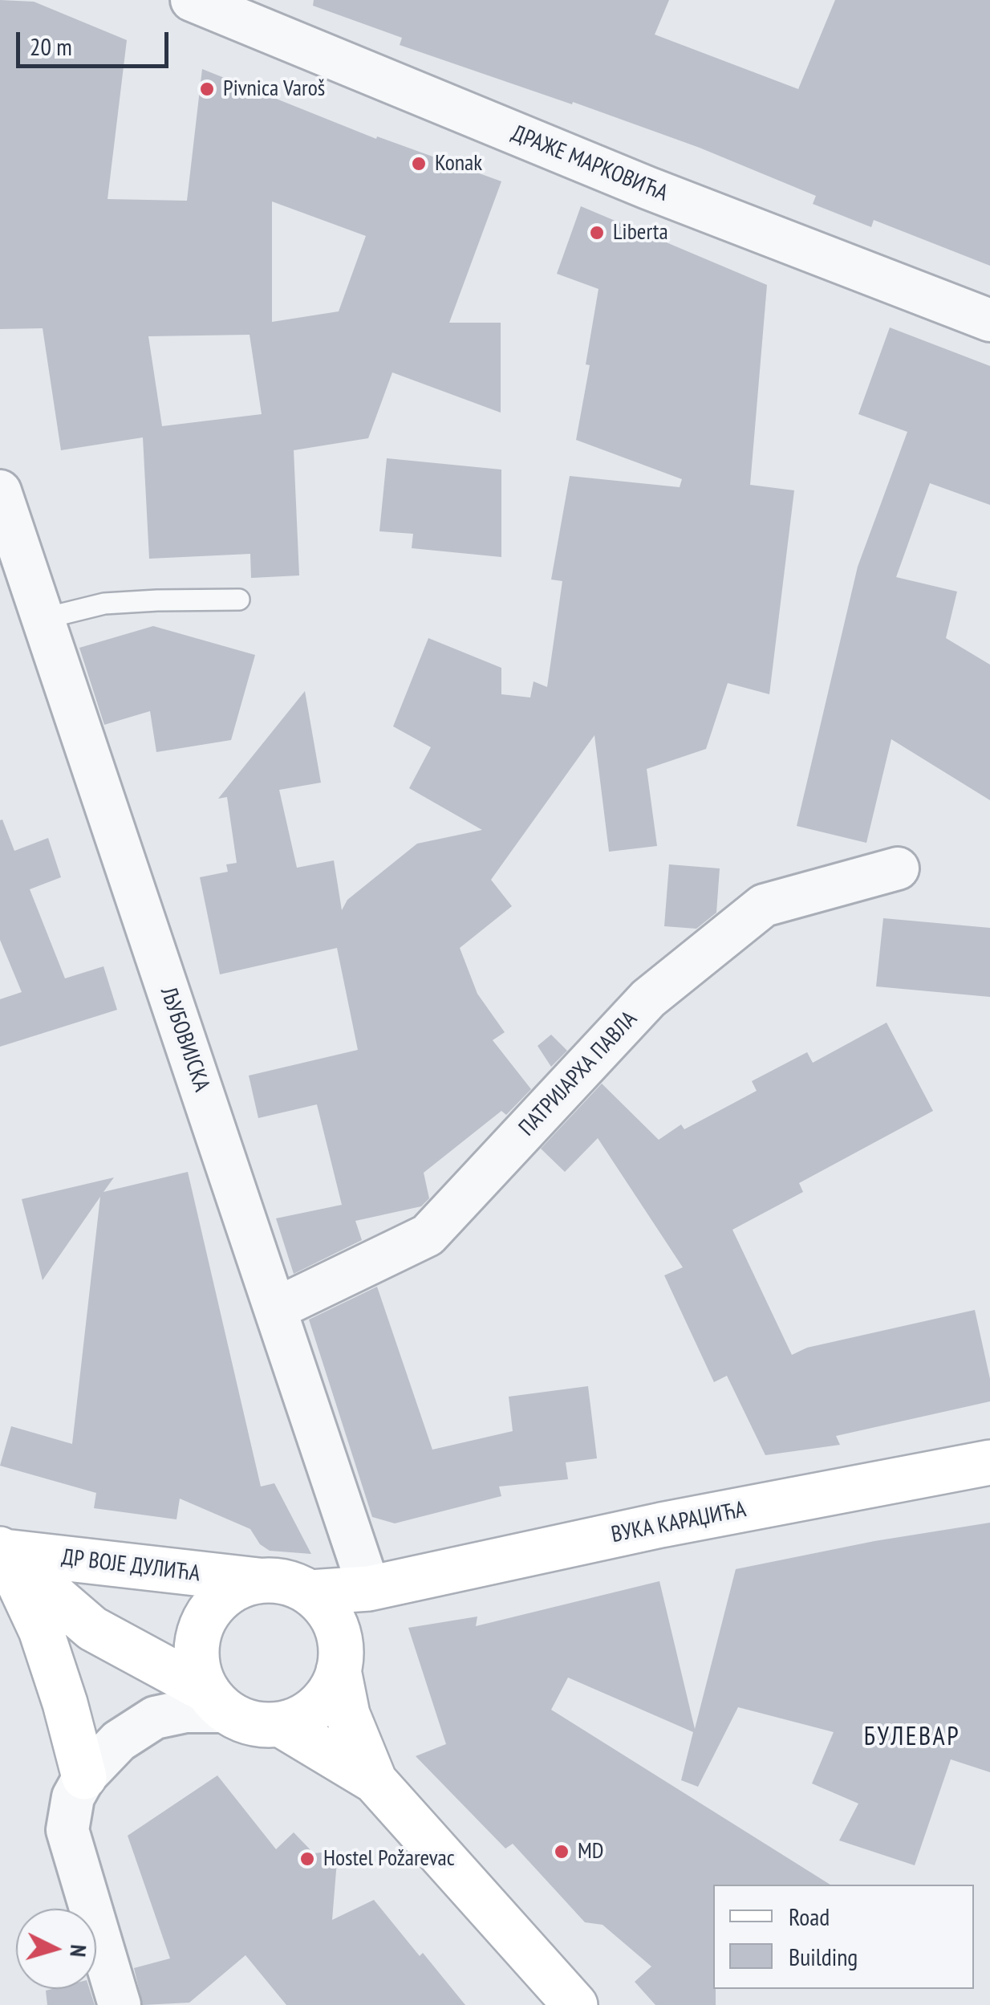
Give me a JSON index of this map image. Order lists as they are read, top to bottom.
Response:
{
  "streets": {
    "main road": ["ВУКА КАРАЏИЋА", "ДР ВОЈЕ ДУЛИЋА"],
    "street": ["ДРАЖЕ МАРКОВИЋА", "ЉУБОВИЈСКА", "ПАТРИЈАРХА ПАВЛА"]
  },
  "crossings": [
    ["ЉУБОВИЈСКА", "ПАТРИЈАРХА ПАВЛА"],
    ["ЉУБОВИЈСКА", "ВУКА КАРАЏИЋА"],
    ["ВУКА КАРАЏИЋА", "ДР ВОЈЕ ДУЛИЋА"]
  ],
  "districts": ["БУЛЕВАР"],
  "places": [
    "Pivnica Varoš",
    "Konak",
    "Liberta",
    "MD",
    "Hostel Požarevac"
  ],
  "legend": ["Road", "Building"],
  "scale_bar": "20 m",
  "north": "right"
}
